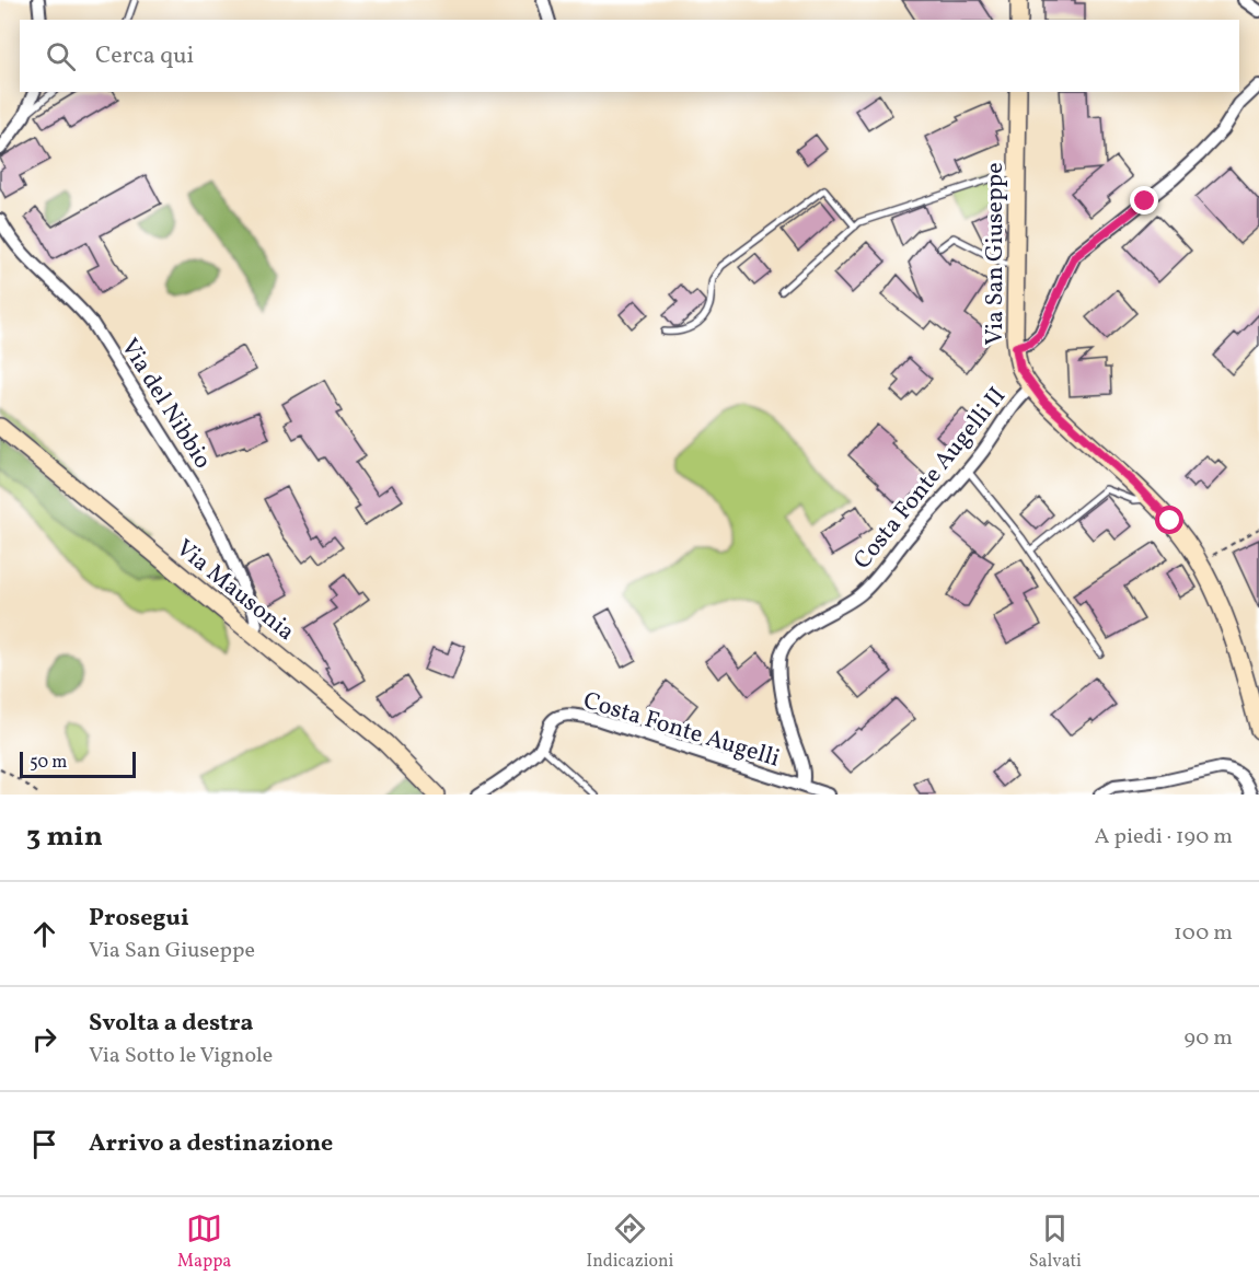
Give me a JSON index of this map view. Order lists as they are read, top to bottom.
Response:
{
  "streets": {
    "main road": ["Via San Giuseppe", "Via Mausonia"],
    "street": ["Via del Nibbio", "Costa Fonte Augelli II", "Costa Fonte Augelli"]
  },
  "crossings": [
    ["Via San Giuseppe", "Costa Fonte Augelli II"],
    ["Via del Nibbio", "Via Mausonia"],
    ["Costa Fonte Augelli II", "Costa Fonte Augelli"]
  ],
  "scale_bar": "50 m",
  "page": {
    "search": "Cerca qui",
    "scale": "50 m",
    "heading": ["3 min", "A piedi · 190 m"],
    "list": [
      ["Prosegui", "Via San Giuseppe", "100 m"],
      ["Svolta a destra", "Via Sotto le Vignole", "90 m"],
      "Arrivo a destinazione"
    ],
    "nav": ["Mappa", "Indicazioni", "Salvati"]
  }
}
